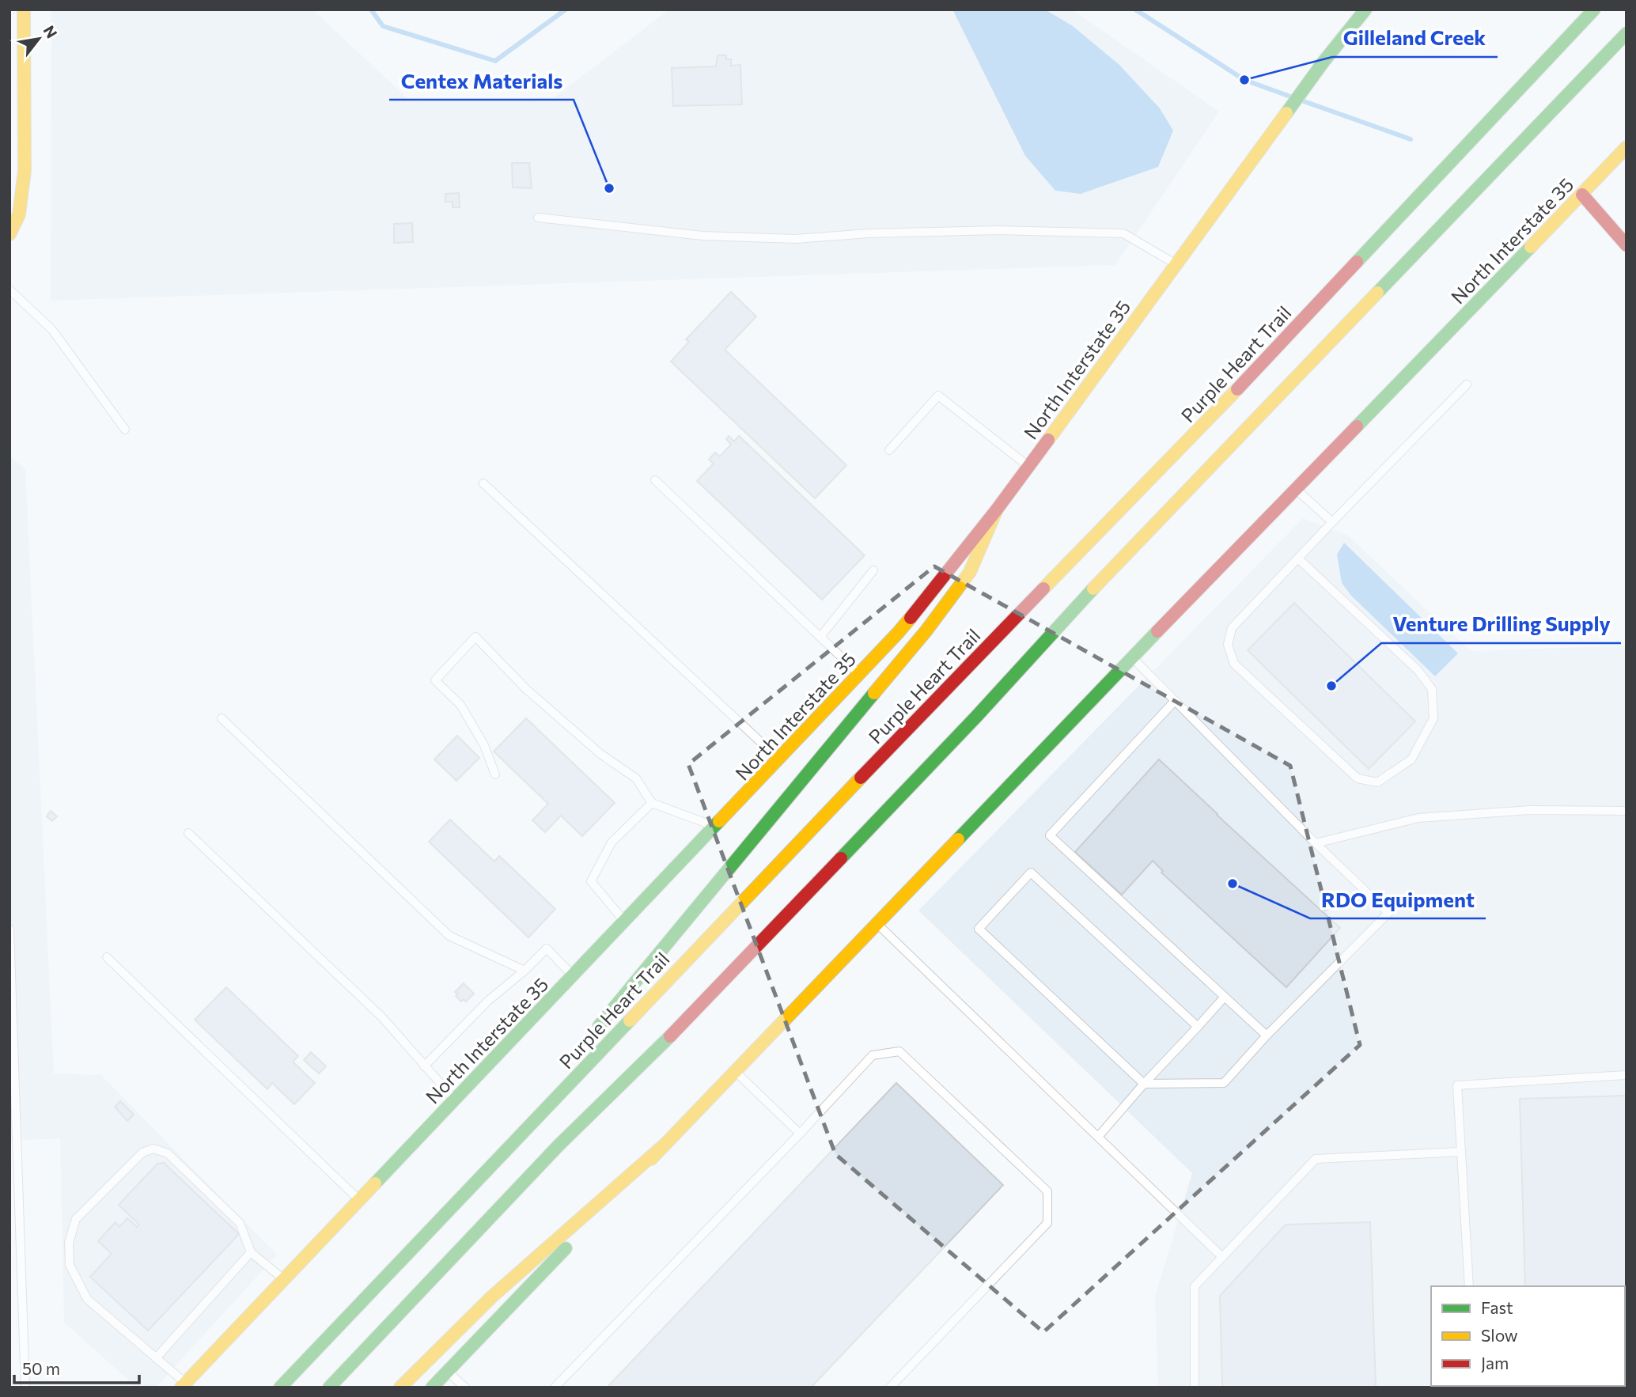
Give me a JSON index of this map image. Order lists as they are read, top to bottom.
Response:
{
  "streets": {
    "main road": ["North Interstate 35", "Purple Heart Trail"]
  },
  "places": [
    "Gilleland Creek",
    "Centex Materials",
    "Venture Drilling Supply",
    "RDO Equipment"
  ],
  "legend": ["Fast", "Slow", "Jam"],
  "scale_bar": "50 m",
  "north": "top right"
}
